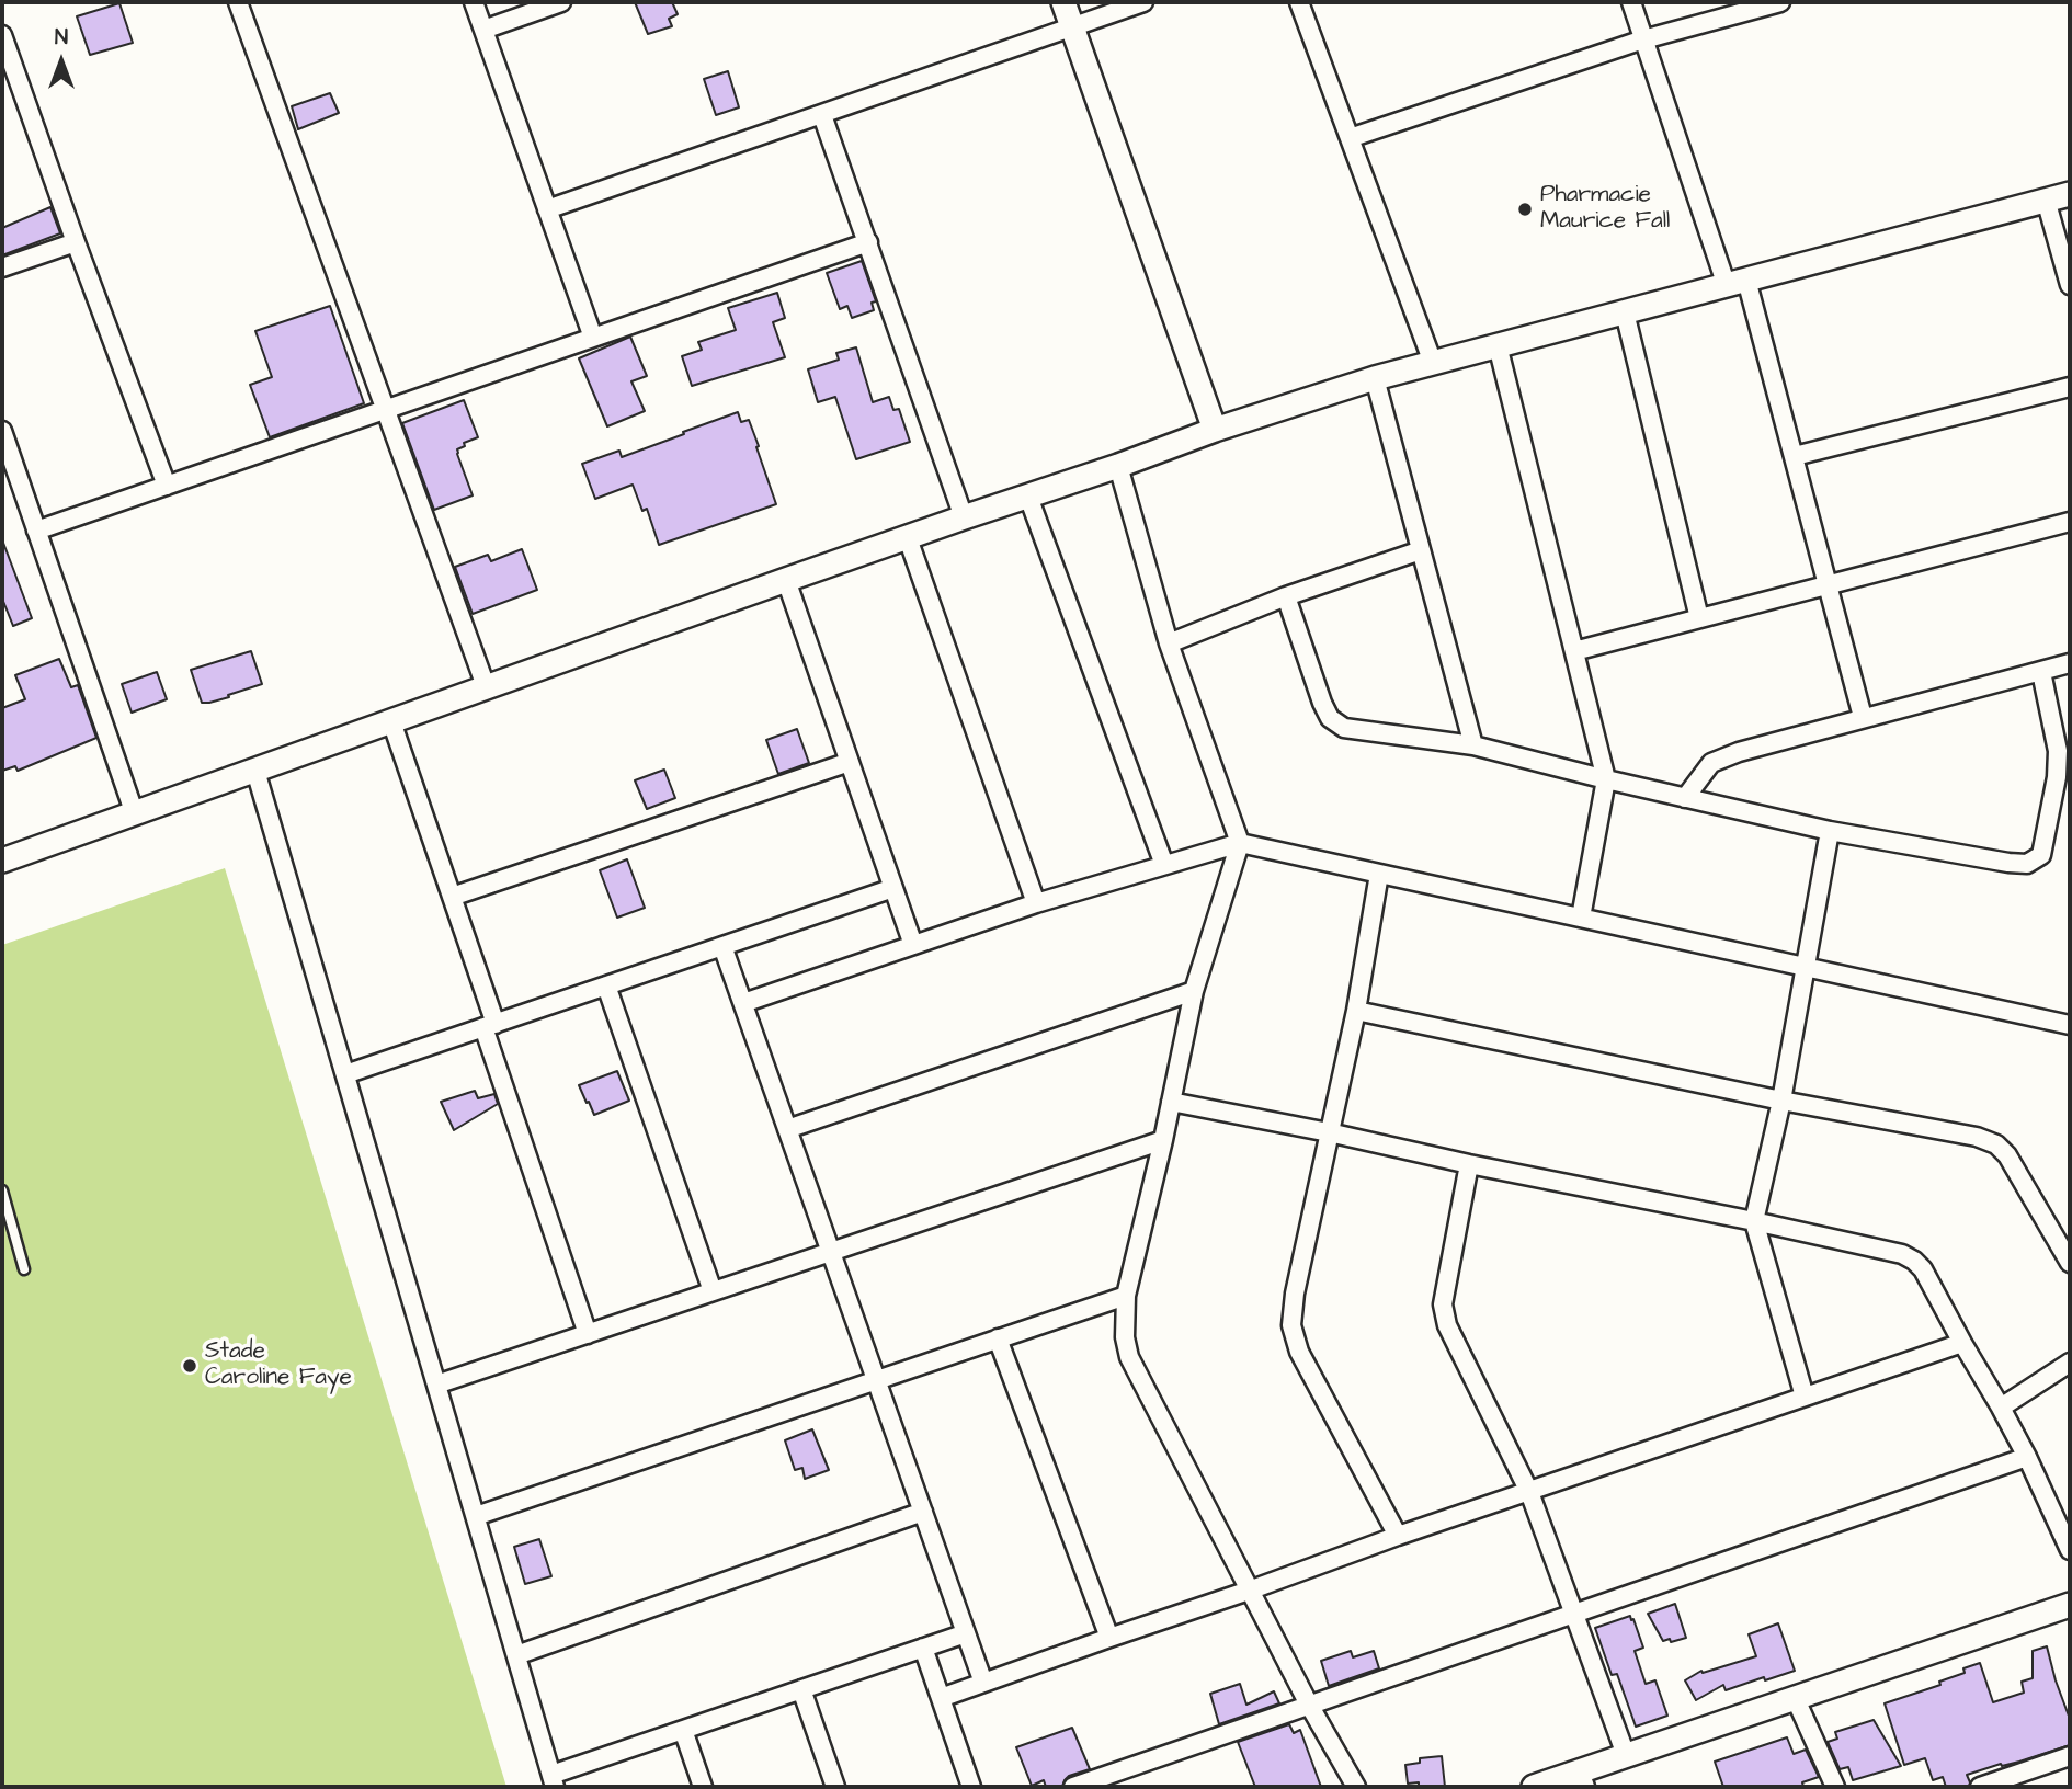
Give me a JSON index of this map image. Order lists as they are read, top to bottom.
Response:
{
  "places": ["Pharmacie Maurice Fall", "Stade Caroline Faye"],
  "north": "top"
}
